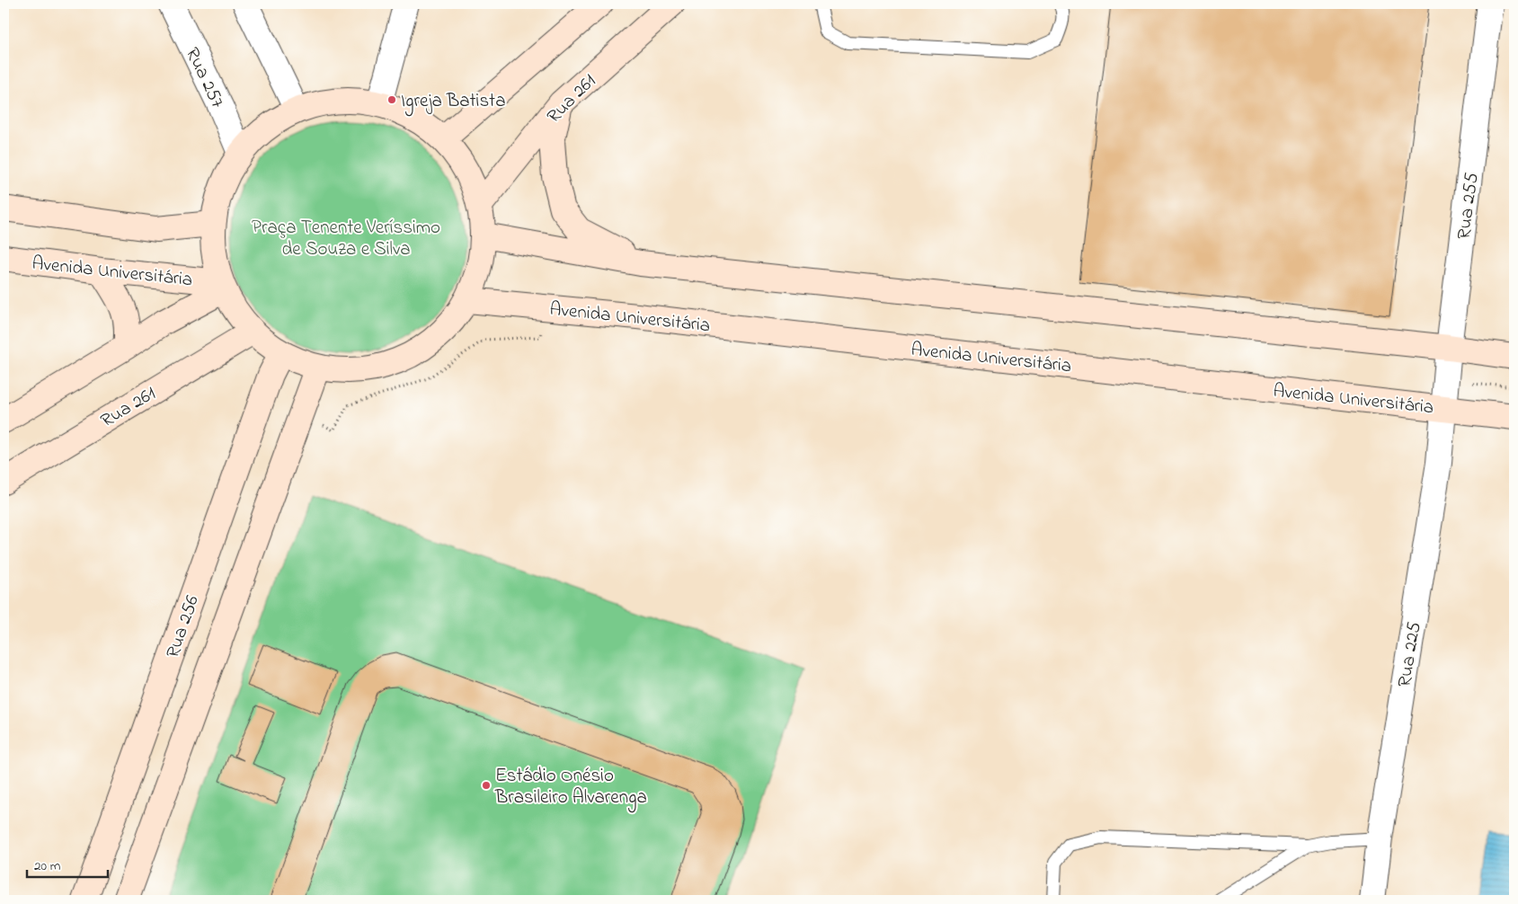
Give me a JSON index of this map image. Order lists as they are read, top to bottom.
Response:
{
  "streets": {
    "main road": ["Rua 261", "Avenida Universitária", "Rua 256"],
    "street": ["Rua 257", "Rua 255", "Rua 225"]
  },
  "crossings": [
    ["Rua 255", "Avenida Universitária"],
    ["Rua 255", "Rua 225"],
    ["Avenida Universitária", "Rua 225"]
  ],
  "parks": ["Praça Tenente Veríssimo de Souza e Silva"],
  "places": ["Igreja Batista", "Estádio Onésio Brasileiro Alvarenga"],
  "scale_bar": "20 m"
}
